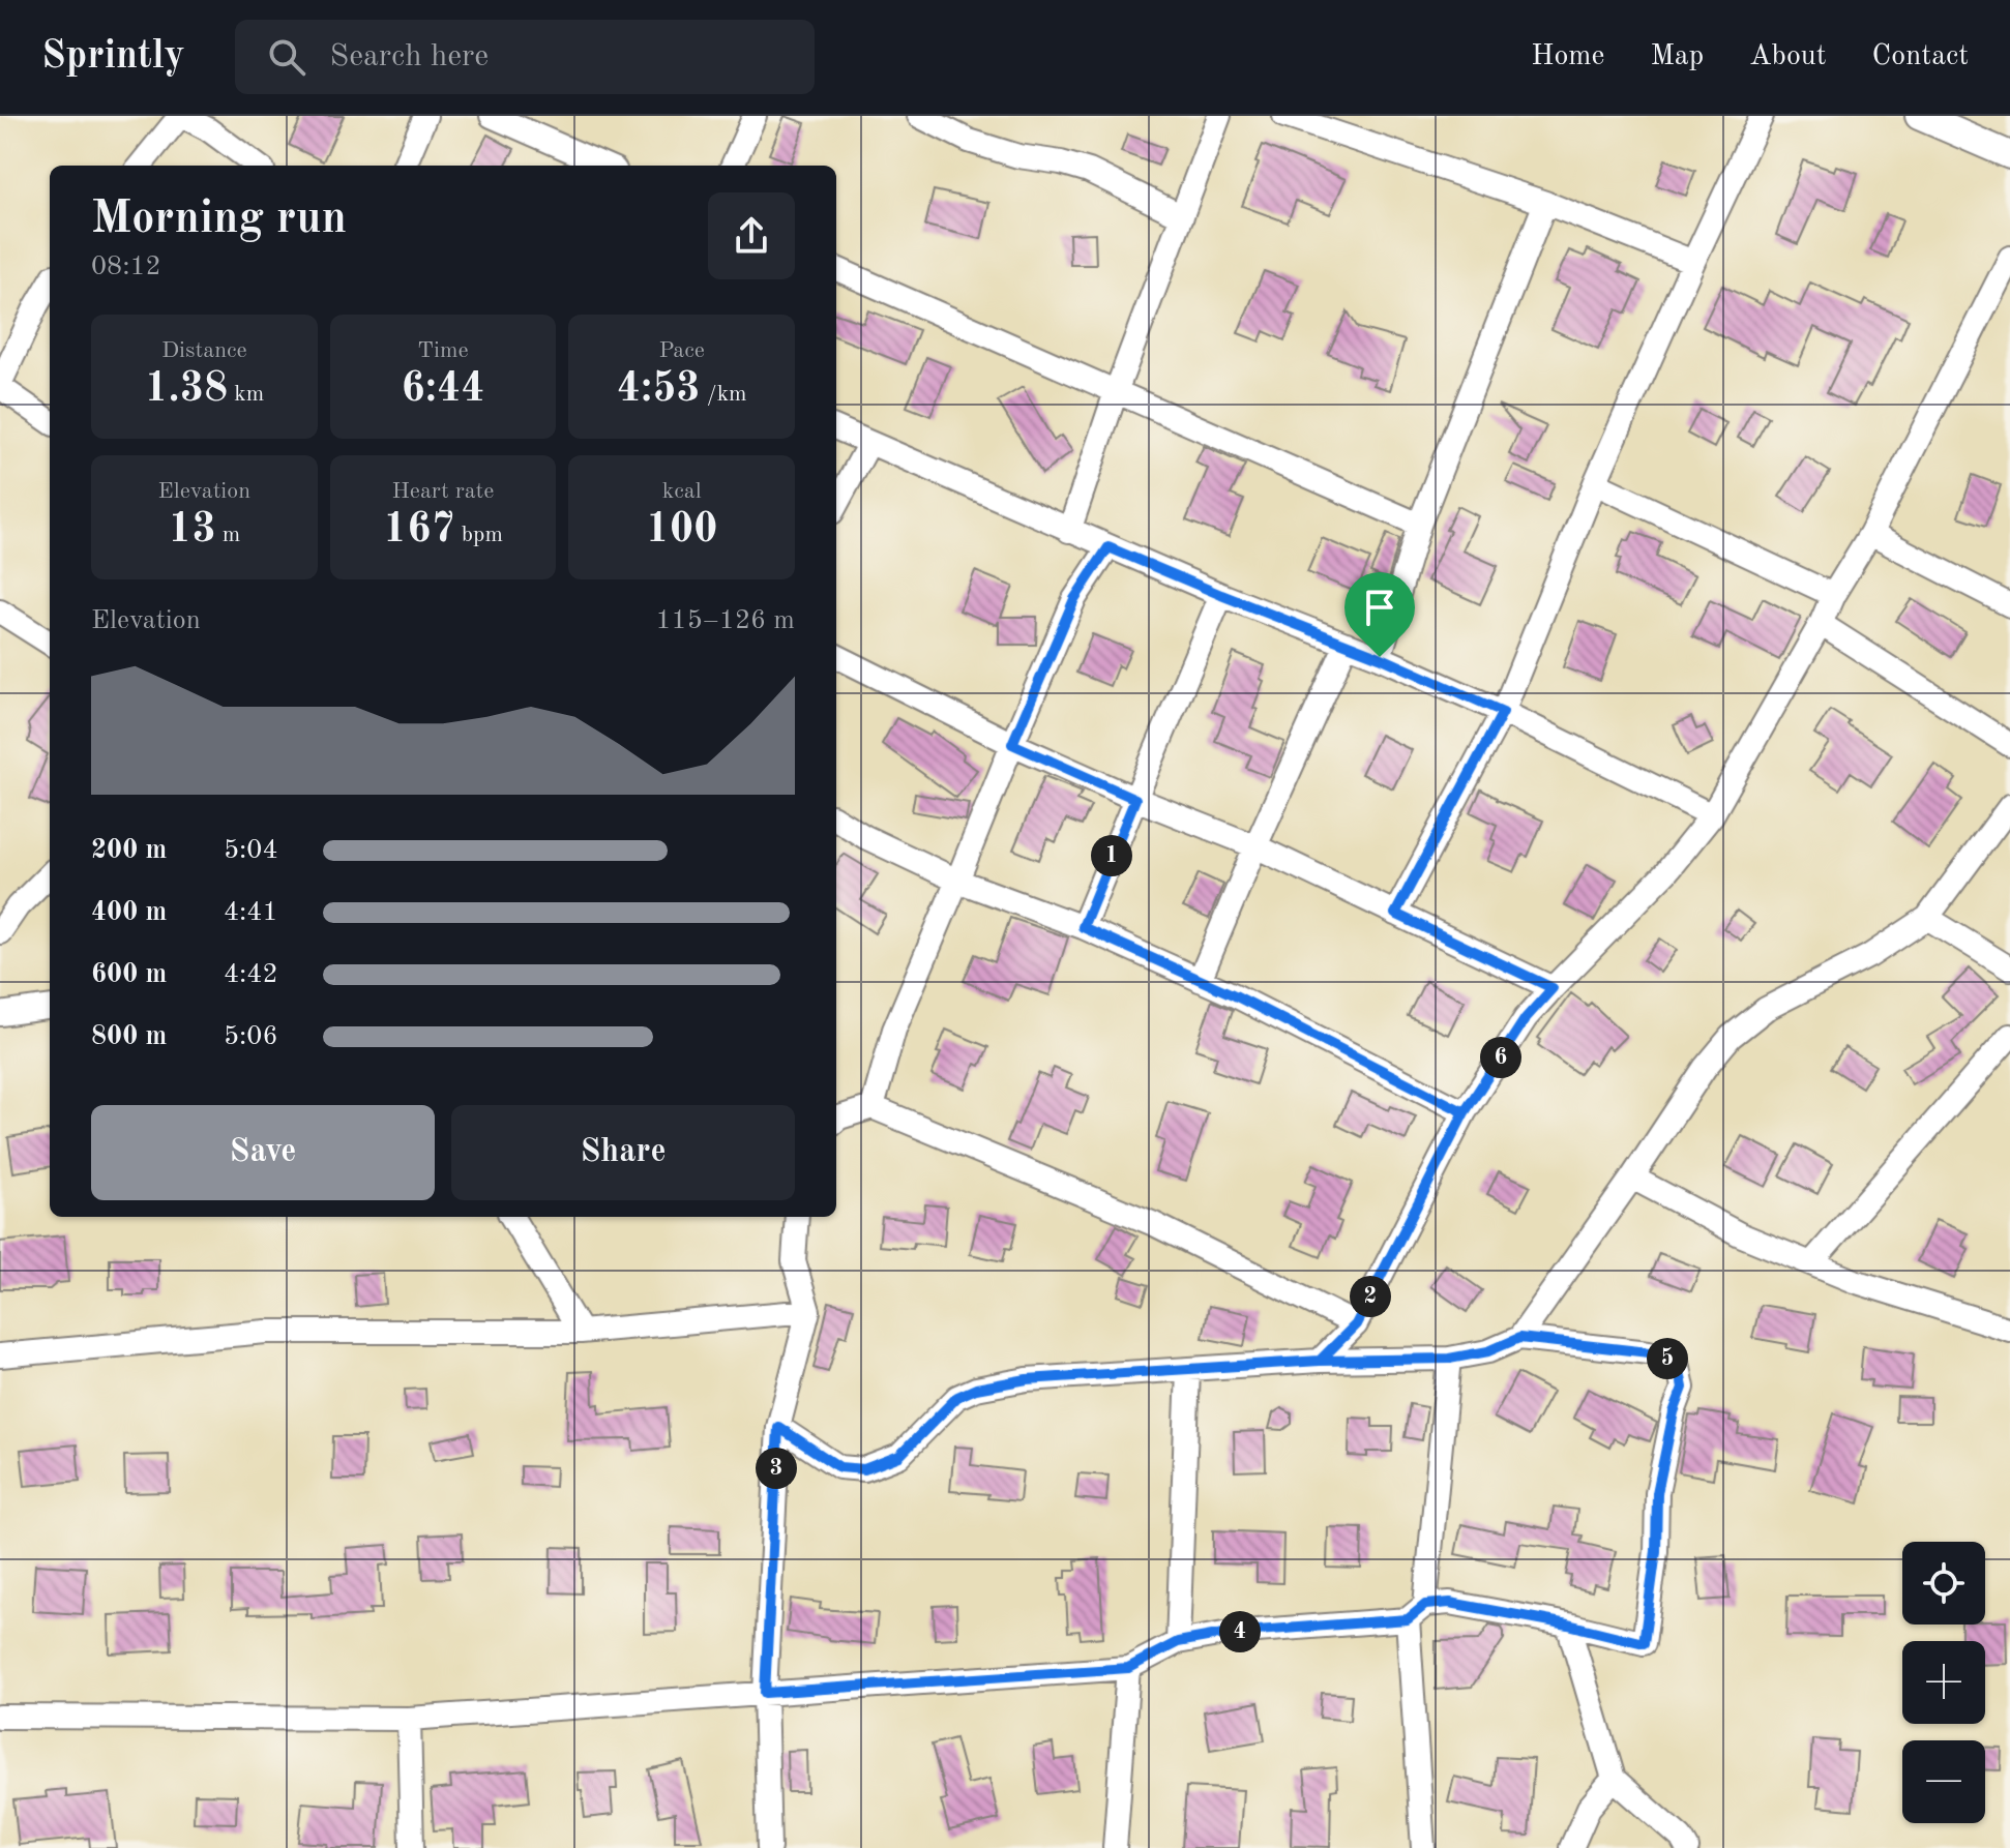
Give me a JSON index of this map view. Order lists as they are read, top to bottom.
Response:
{
  "page": {
    "header": "Sprintly",
    "search": "Search here",
    "nav": [
      "Home",
      "Map",
      "About",
      "Contact"
    ],
    "heading": ["Morning run", "08:12"],
    "stats": [
      ["Distance", "1.38 km"],
      ["Time", "6:44"],
      ["Pace", "4:53 /km"],
      ["Elevation", "13 m"],
      ["Heart rate", "167 bpm"],
      ["kcal", "100"]
    ],
    "chart": ["Elevation", "115–126 m"],
    "list": [
      {
        "name": "200 m",
        "note": "5:04"
      },
      {
        "name": "400 m",
        "note": "4:41"
      },
      {
        "name": "600 m",
        "note": "4:42"
      },
      {
        "name": "800 m",
        "note": "5:06"
      }
    ],
    "pins": [
      "1",
      "6",
      "2",
      "5",
      "3",
      "4"
    ],
    "buttons": ["Save", "Share"],
    "map_buttons": ["+", "−"]
  }
}
